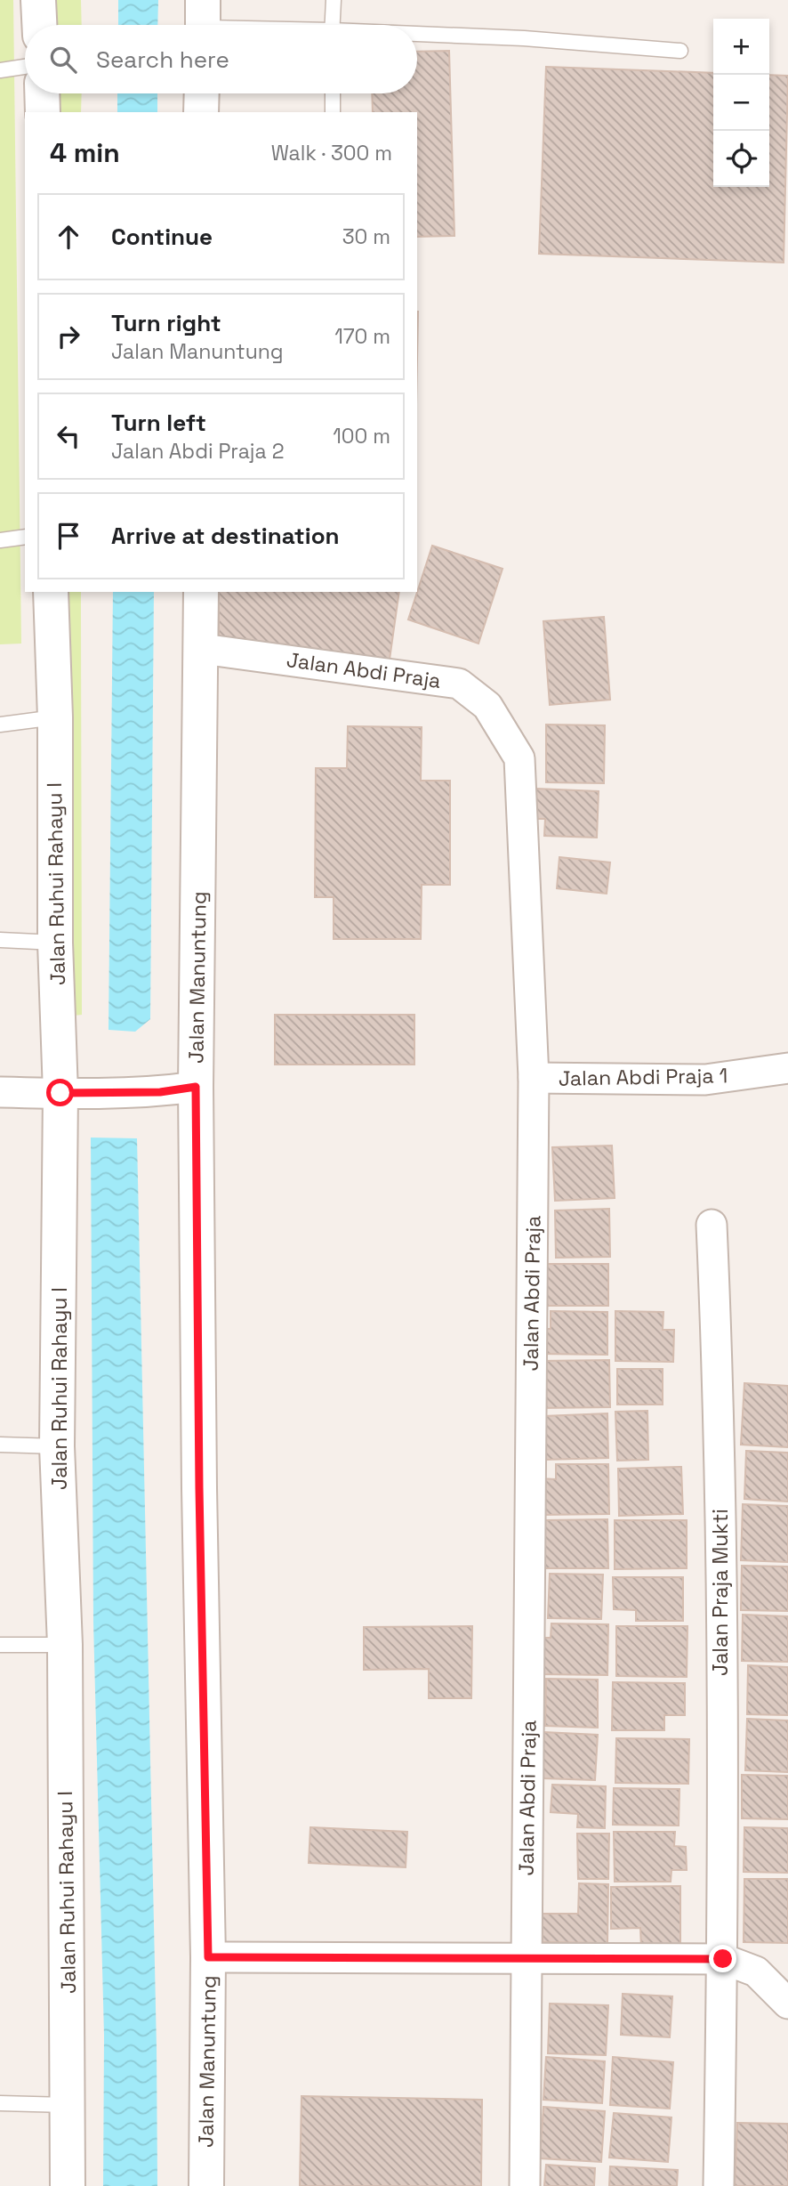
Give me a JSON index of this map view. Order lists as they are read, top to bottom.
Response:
{
  "streets": {
    "street": [
      "Jalan Abdi Praja",
      "Jalan Ruhui Rahayu I",
      "Jalan Manuntung",
      "Jalan Abdi Praja 1",
      "Jalan Praja Mukti"
    ]
  },
  "crossings": [
    ["Jalan Abdi Praja", "Jalan Manuntung"],
    ["Jalan Abdi Praja", "Jalan Abdi Praja 1"]
  ],
  "page": {
    "map_buttons": ["+", "−"],
    "search": "Search here",
    "heading": ["4 min", "Walk · 300 m"],
    "list": [
      ["Continue", "30 m"],
      ["Turn right", "Jalan Manuntung", "170 m"],
      ["Turn left", "Jalan Abdi Praja 2", "100 m"],
      "Arrive at destination"
    ]
  }
}
